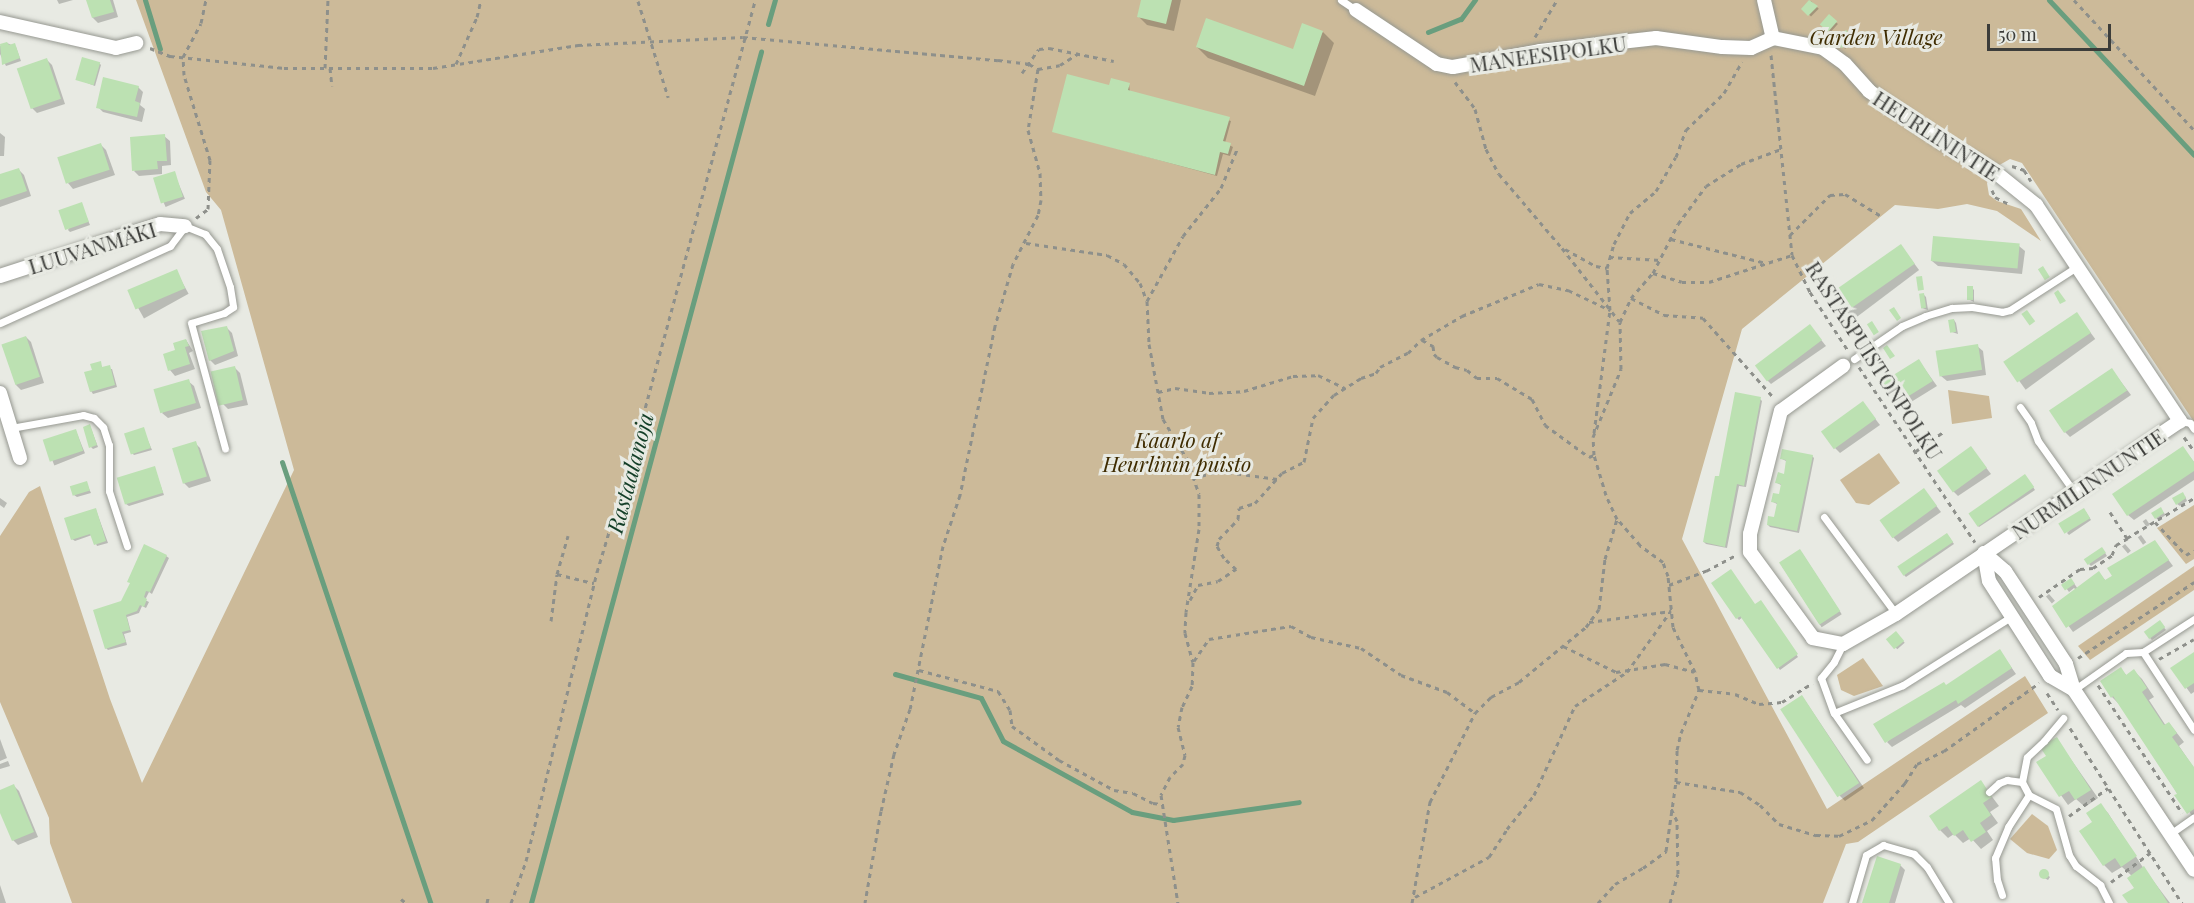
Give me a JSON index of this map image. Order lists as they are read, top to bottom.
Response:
{
  "streets": {
    "street": [
      "MANEESIPOLKU",
      "HEURLININTIE",
      "LUUVANMÄKI",
      "NURMILINNUNTIE"
    ],
    "path": ["RASTASPUISTONPOLKU"]
  },
  "crossings": [
    ["MANEESIPOLKU", "HEURLININTIE"],
    ["MANEESIPOLKU", "RASTASPUISTONPOLKU"],
    ["HEURLININTIE", "RASTASPUISTONPOLKU"],
    ["HEURLININTIE", "NURMILINNUNTIE"],
    ["RASTASPUISTONPOLKU", "NURMILINNUNTIE"]
  ],
  "water": ["Rastaalanoja"],
  "parks": ["Garden Village", "Kaarlo af Heurlinin puisto"],
  "scale_bar": "50 m"
}
